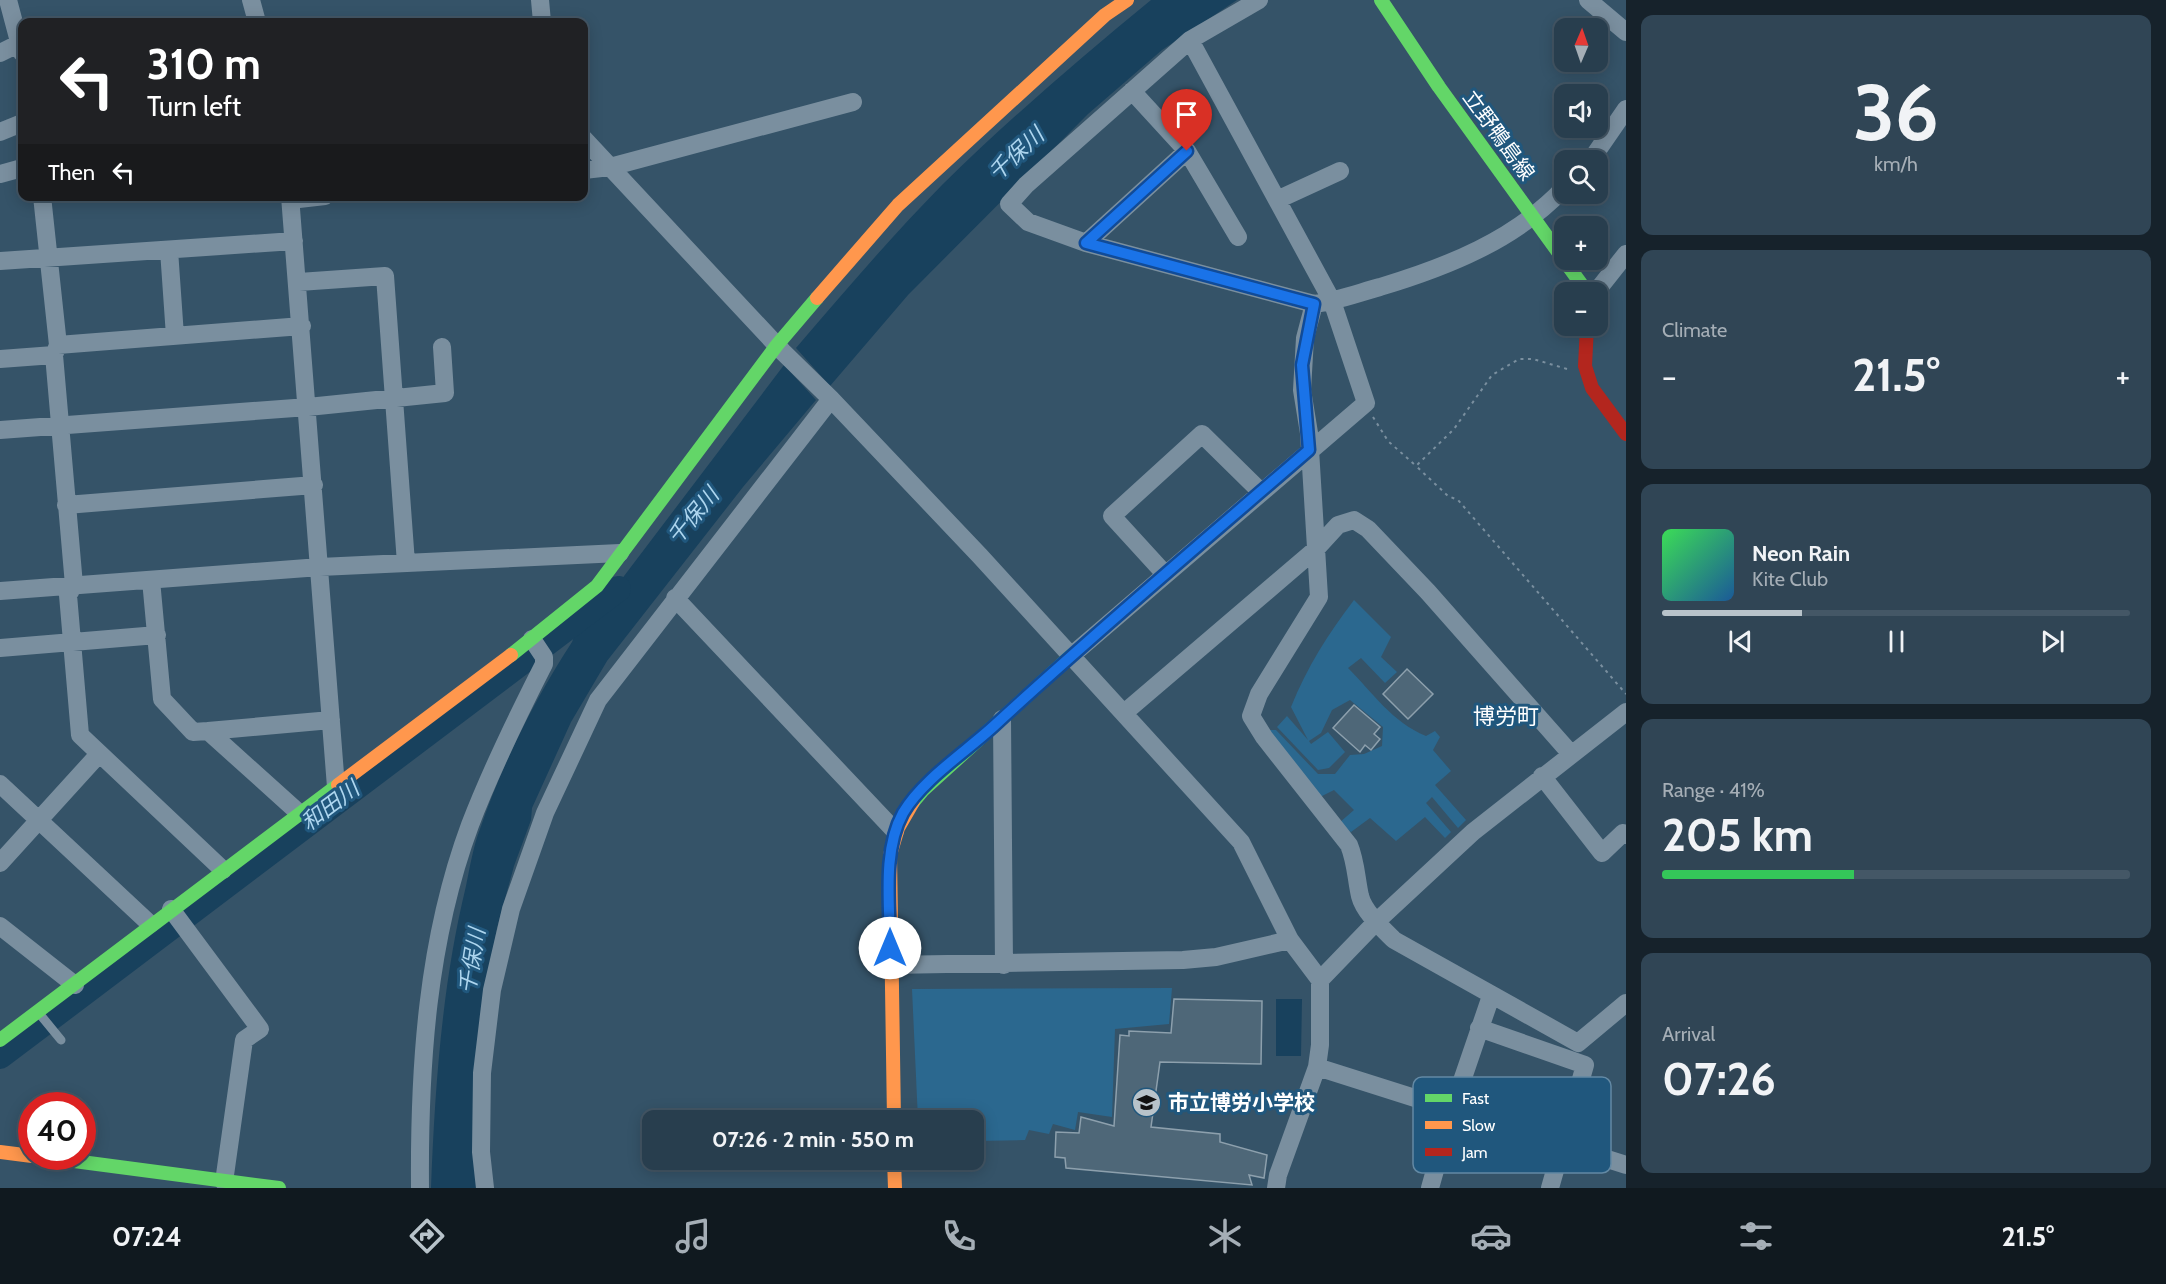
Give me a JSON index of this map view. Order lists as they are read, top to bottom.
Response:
{
  "streets": {
    "street": ["立野鴨島線"]
  },
  "districts": ["博労町"],
  "water": ["千保川", "和田川"],
  "places": {
    "school or university": ["市立博労小学校"]
  },
  "legend": ["Fast", "Slow", "Jam"],
  "north": "top",
  "page": {
    "tile": [
      ["36", "km/h"],
      "Climate",
      ["Range · 41%", "205 km"],
      ["Arrival", "07:26"]
    ],
    "map_buttons": ["+", "−"],
    "turn": ["310 m", "Turn left"],
    "then": "Then",
    "heat": ["−", "21.5°", "+"],
    "song": ["Neon Rain", "Kite Club"],
    "limit": "40",
    "trip": "07:26 · 2 min · 550 m",
    "tabs": ["07:24", "21.5°"]
  }
}
